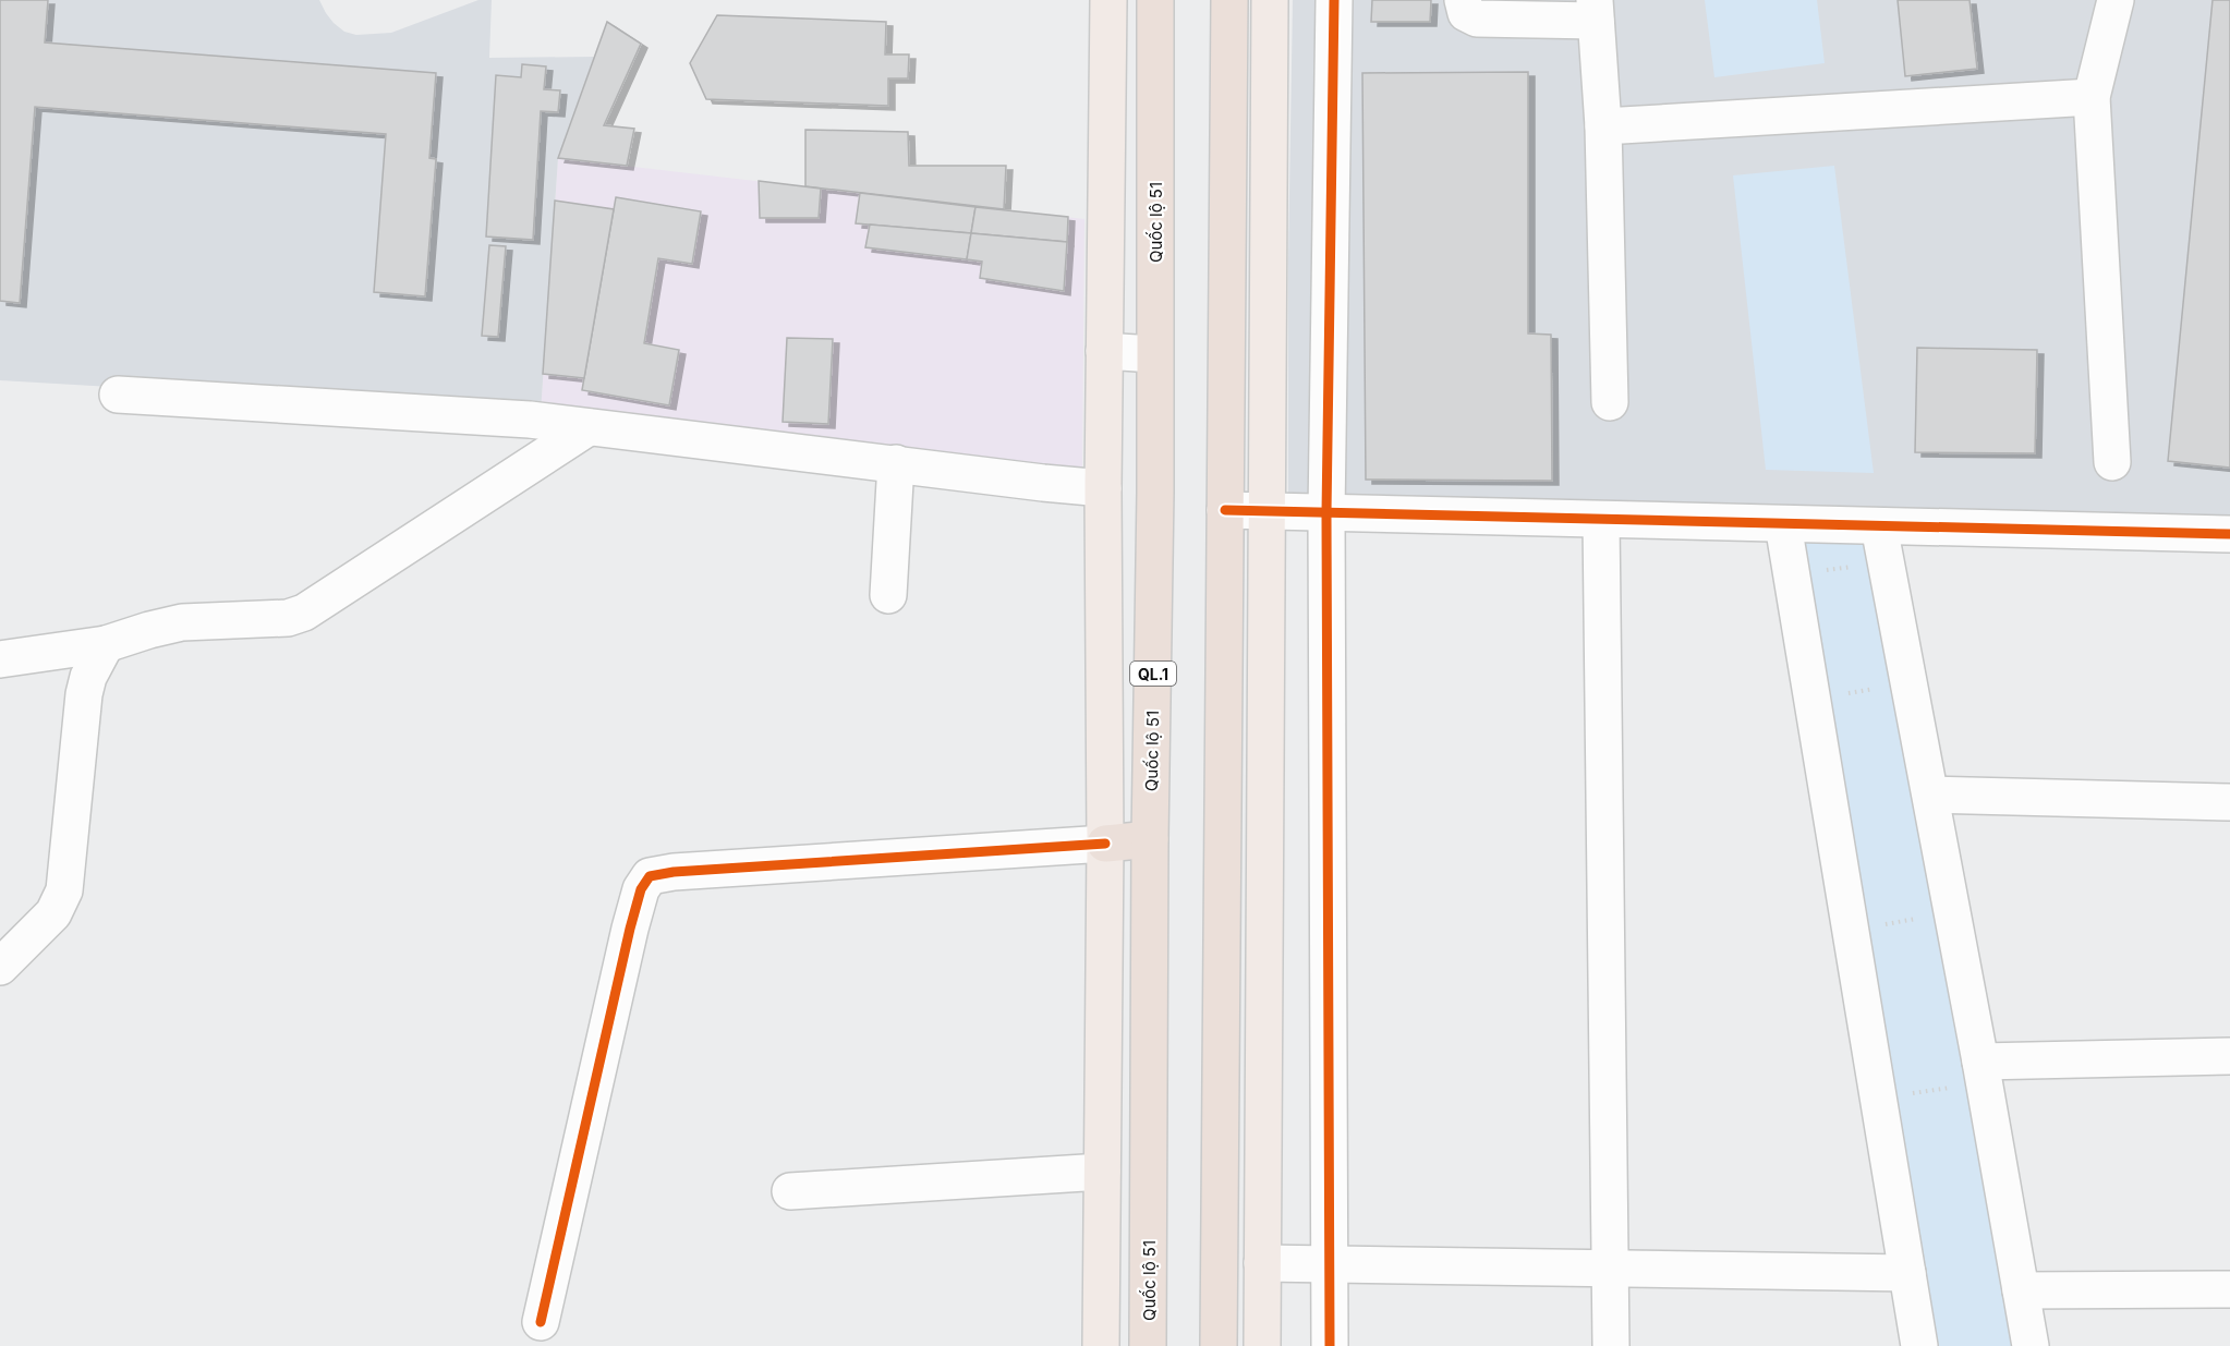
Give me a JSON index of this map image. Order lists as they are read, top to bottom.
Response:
{
  "streets": {
    "highway": ["Quốc lộ 51", "QL.1"]
  }
}
